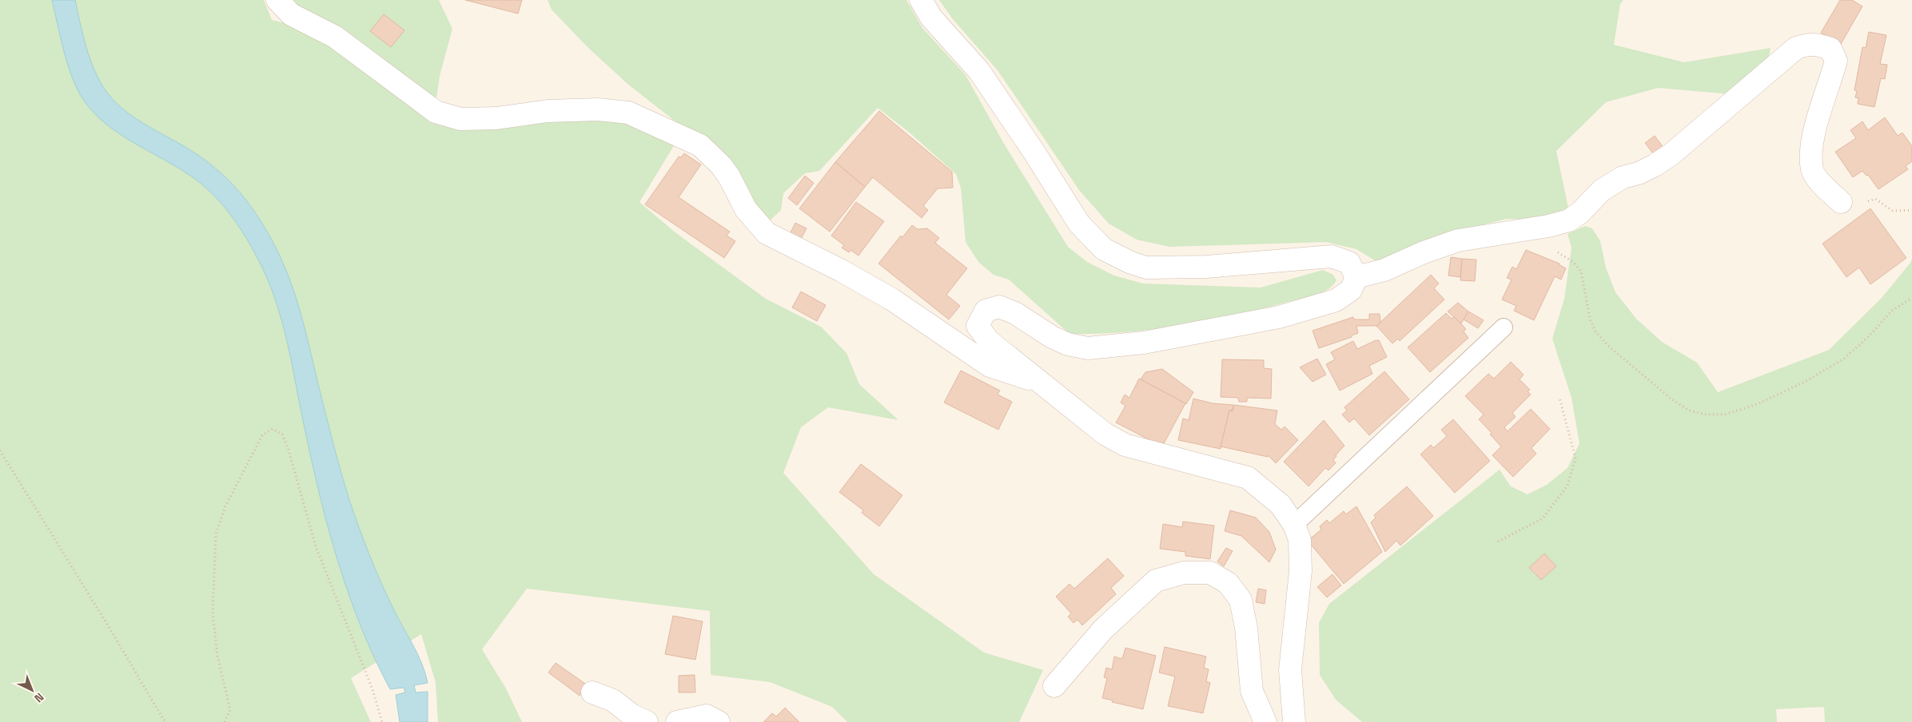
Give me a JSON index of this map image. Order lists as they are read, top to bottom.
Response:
{
  "north": "bottom right"
}
